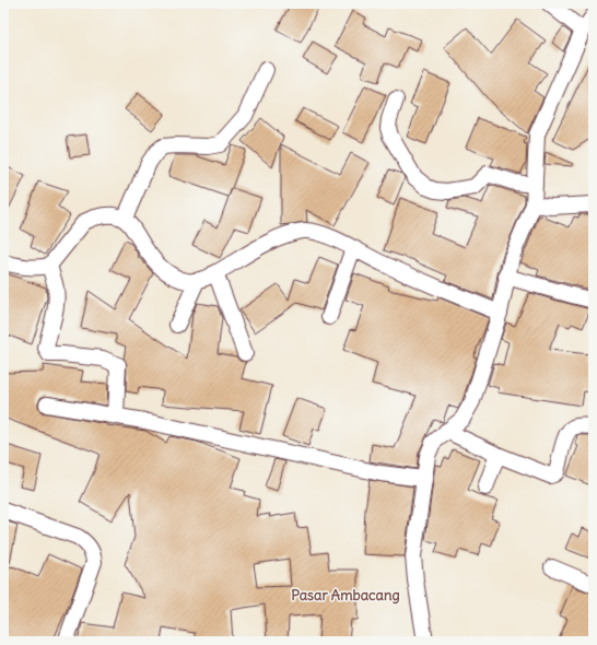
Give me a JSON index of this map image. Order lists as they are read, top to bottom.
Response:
{
  "districts": ["Pasar Ambacang"]
}
